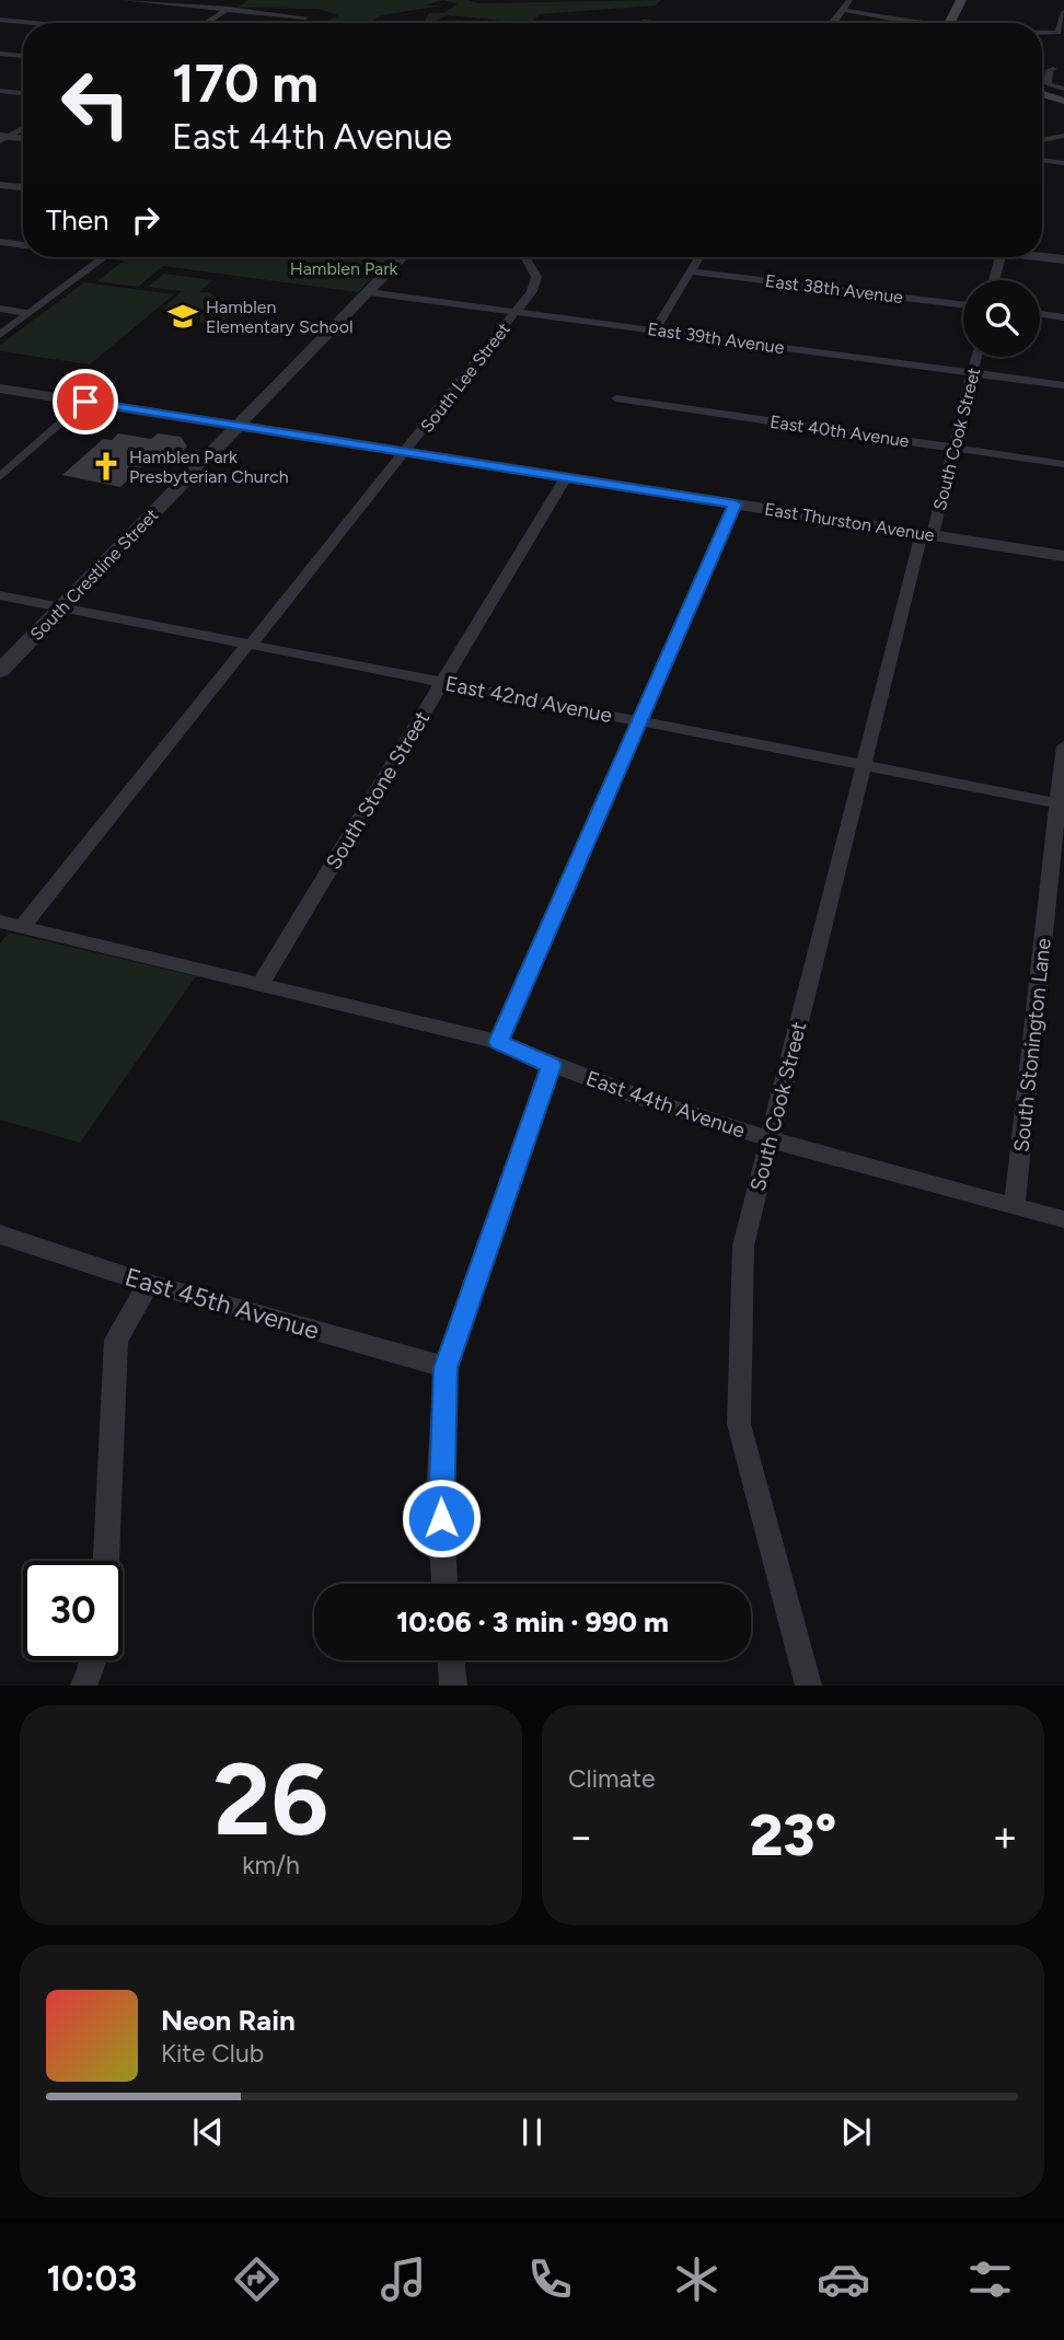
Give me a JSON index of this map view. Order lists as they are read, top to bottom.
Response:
{
  "streets": {
    "street": [
      "East 38th Avenue",
      "East 39th Avenue",
      "South Lee Street",
      "East 40th Avenue",
      "South Cook Street",
      "East Thurston Avenue",
      "South Crestline Street",
      "East 42nd Avenue",
      "South Stone Street",
      "South Stonington Lane",
      "East 44th Avenue",
      "East 45th Avenue"
    ]
  },
  "crossings": [
    ["East 39th Avenue", "South Lee Street"],
    ["East 39th Avenue", "South Cook Street"],
    ["East 39th Avenue", "South Crestline Street"],
    ["South Lee Street", "East Thurston Avenue"],
    ["South Lee Street", "East 42nd Avenue"],
    ["South Lee Street", "East 44th Avenue"],
    ["East 40th Avenue", "South Cook Street"],
    ["South Cook Street", "East Thurston Avenue"],
    ["South Cook Street", "East 42nd Avenue"],
    ["South Cook Street", "East 44th Avenue"],
    ["East Thurston Avenue", "South Crestline Street"],
    ["East Thurston Avenue", "South Stone Street"],
    ["South Crestline Street", "East 42nd Avenue"],
    ["East 42nd Avenue", "South Stone Street"],
    ["East 42nd Avenue", "South Stonington Lane"],
    ["South Stone Street", "East 44th Avenue"],
    ["South Stonington Lane", "East 44th Avenue"]
  ],
  "parks": ["Hamblen Park"],
  "places": {
    "school or university": ["Hamblen Elementary School"],
    "church": ["Hamblen Park Presbyterian Church"]
  },
  "page": {
    "turn": ["170 m", "East 44th Avenue"],
    "then": "Then",
    "limit": "30",
    "trip": "10:06 · 3 min · 990 m",
    "tile": [
      ["26", "km/h"],
      "Climate"
    ],
    "heat": ["−", "23°", "+"],
    "song": ["Neon Rain", "Kite Club"],
    "tabs": "10:03"
  }
}
